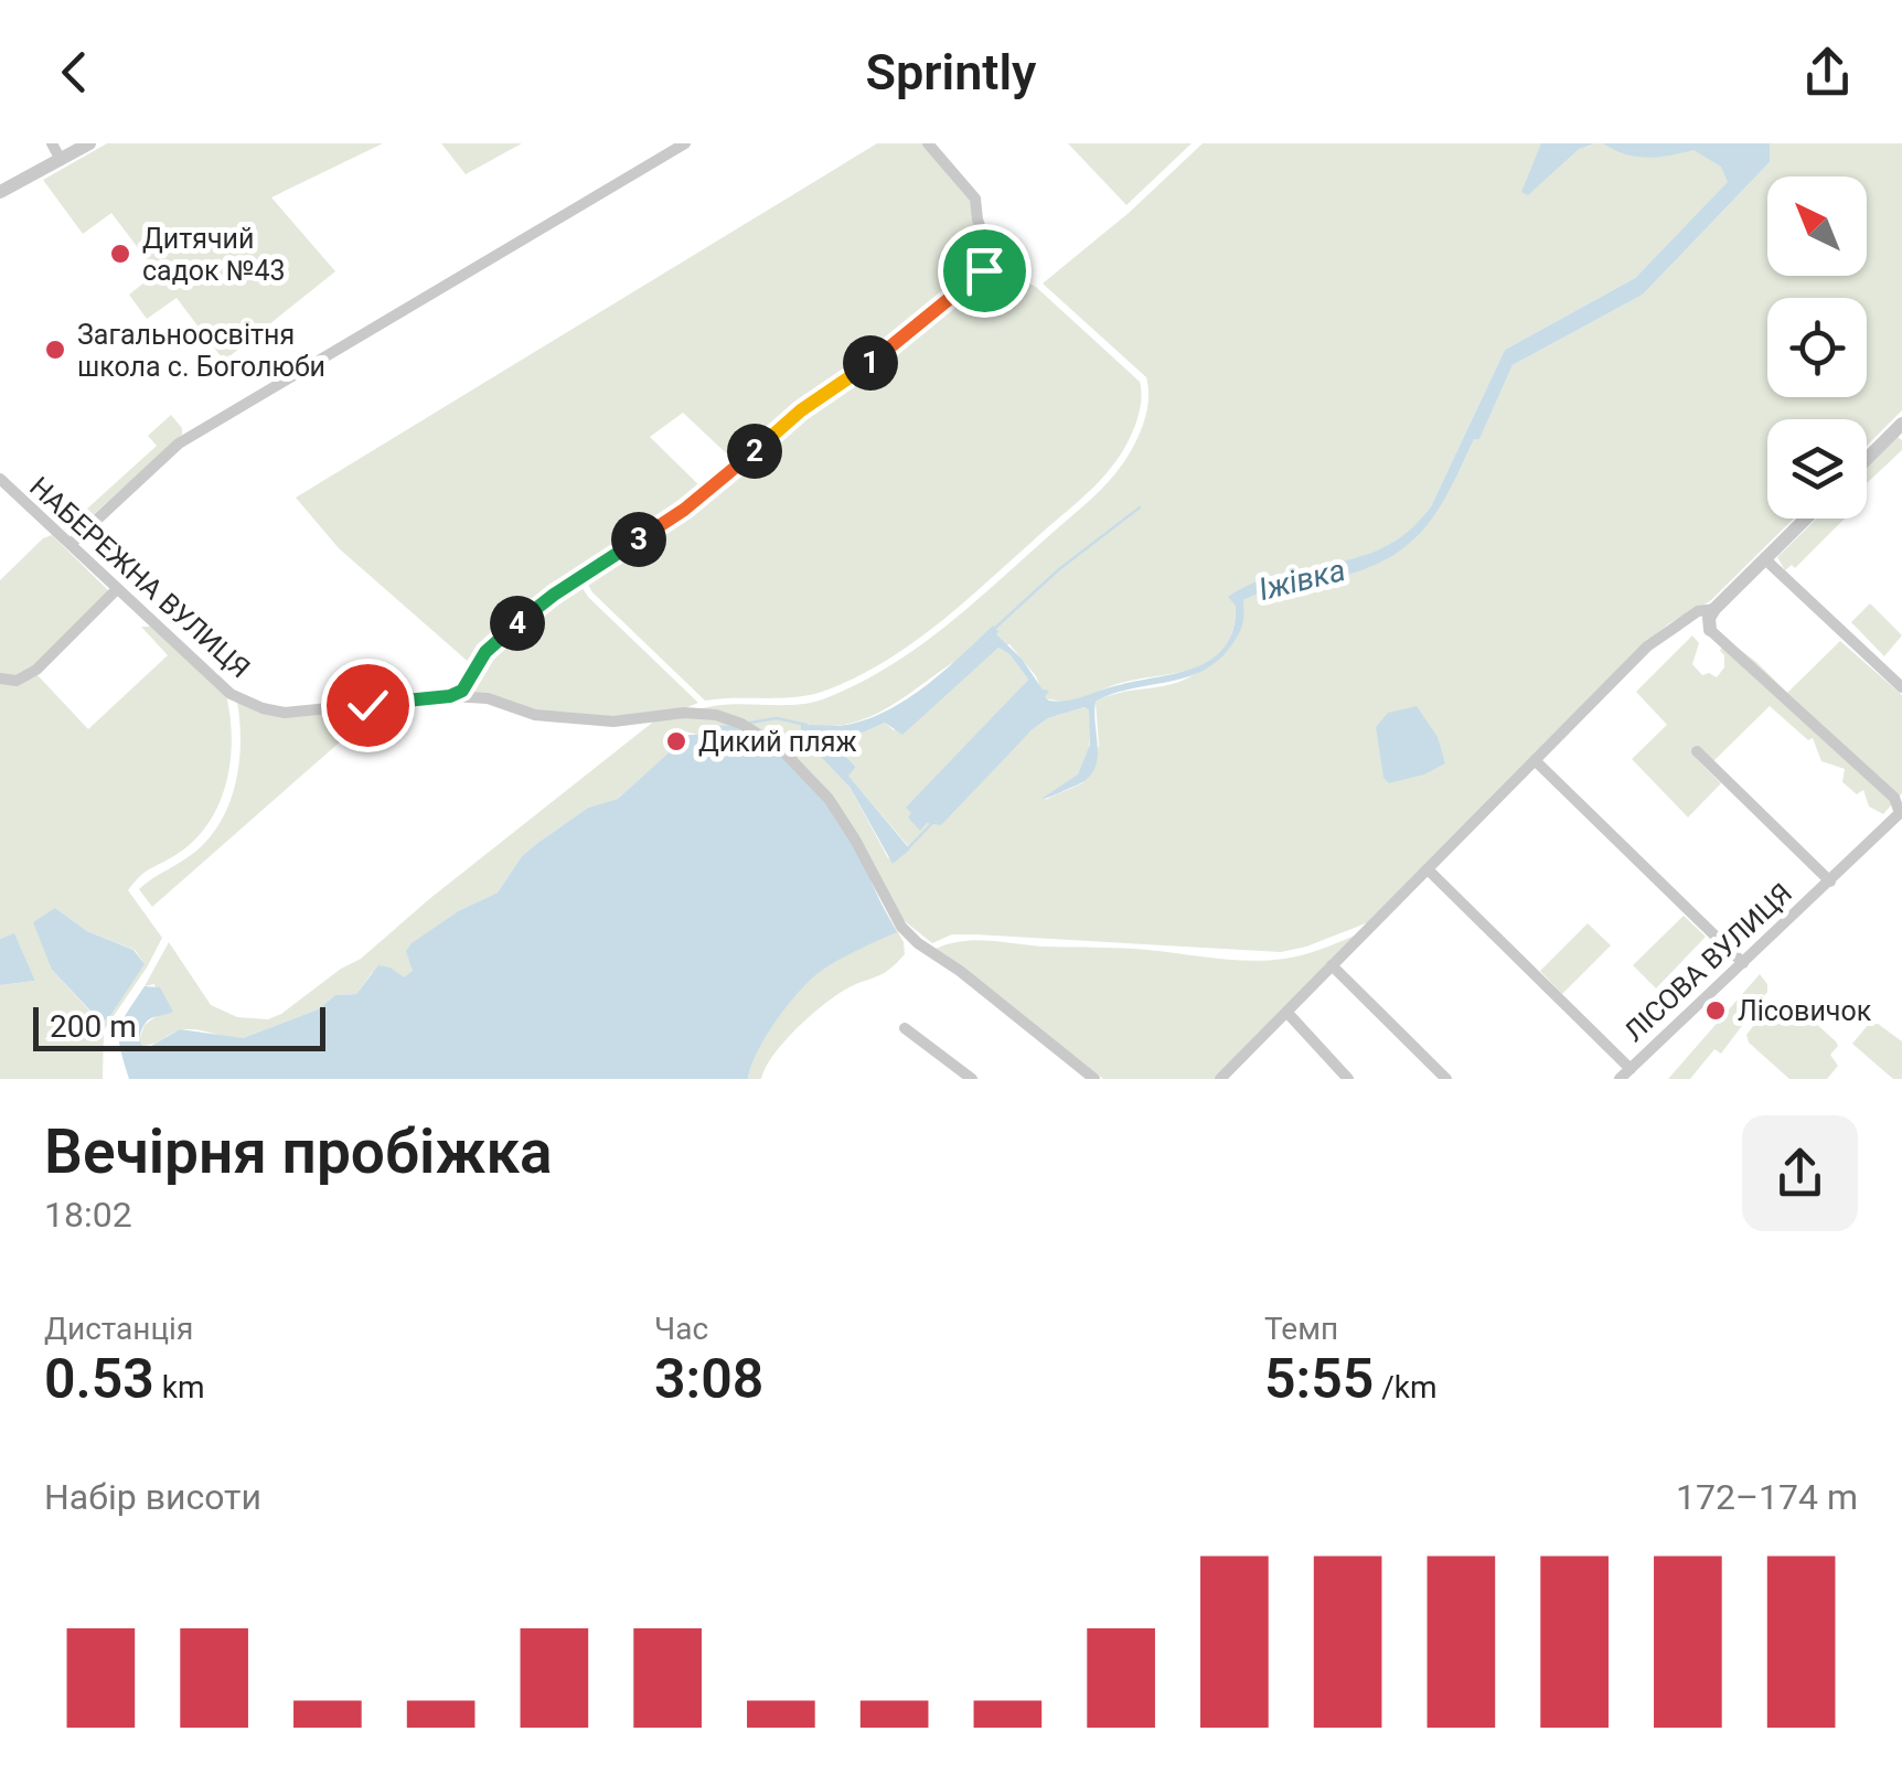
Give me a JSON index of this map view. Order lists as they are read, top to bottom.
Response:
{
  "streets": {
    "street": ["НАБЕРЕЖНА ВУЛИЦЯ", "ЛІСОВА ВУЛИЦЯ"]
  },
  "water": ["Іжівка"],
  "places": [
    "Дитячий садок №43",
    "Загальноосвітня школа с. Боголюби",
    "Дикий пляж",
    "Лісовичок"
  ],
  "scale_bar": "200 m",
  "north": "top left",
  "page": {
    "header": "Sprintly",
    "pins": [
      "1",
      "2",
      "3",
      "4"
    ],
    "scale": "200 m",
    "heading": ["Вечірня пробіжка", "18:02"],
    "stats": [
      ["Дистанція", "0.53 km"],
      ["Час", "3:08"],
      ["Темп", "5:55 /km"]
    ],
    "chart": ["Набір висоти", "172–174 m"]
  }
}
